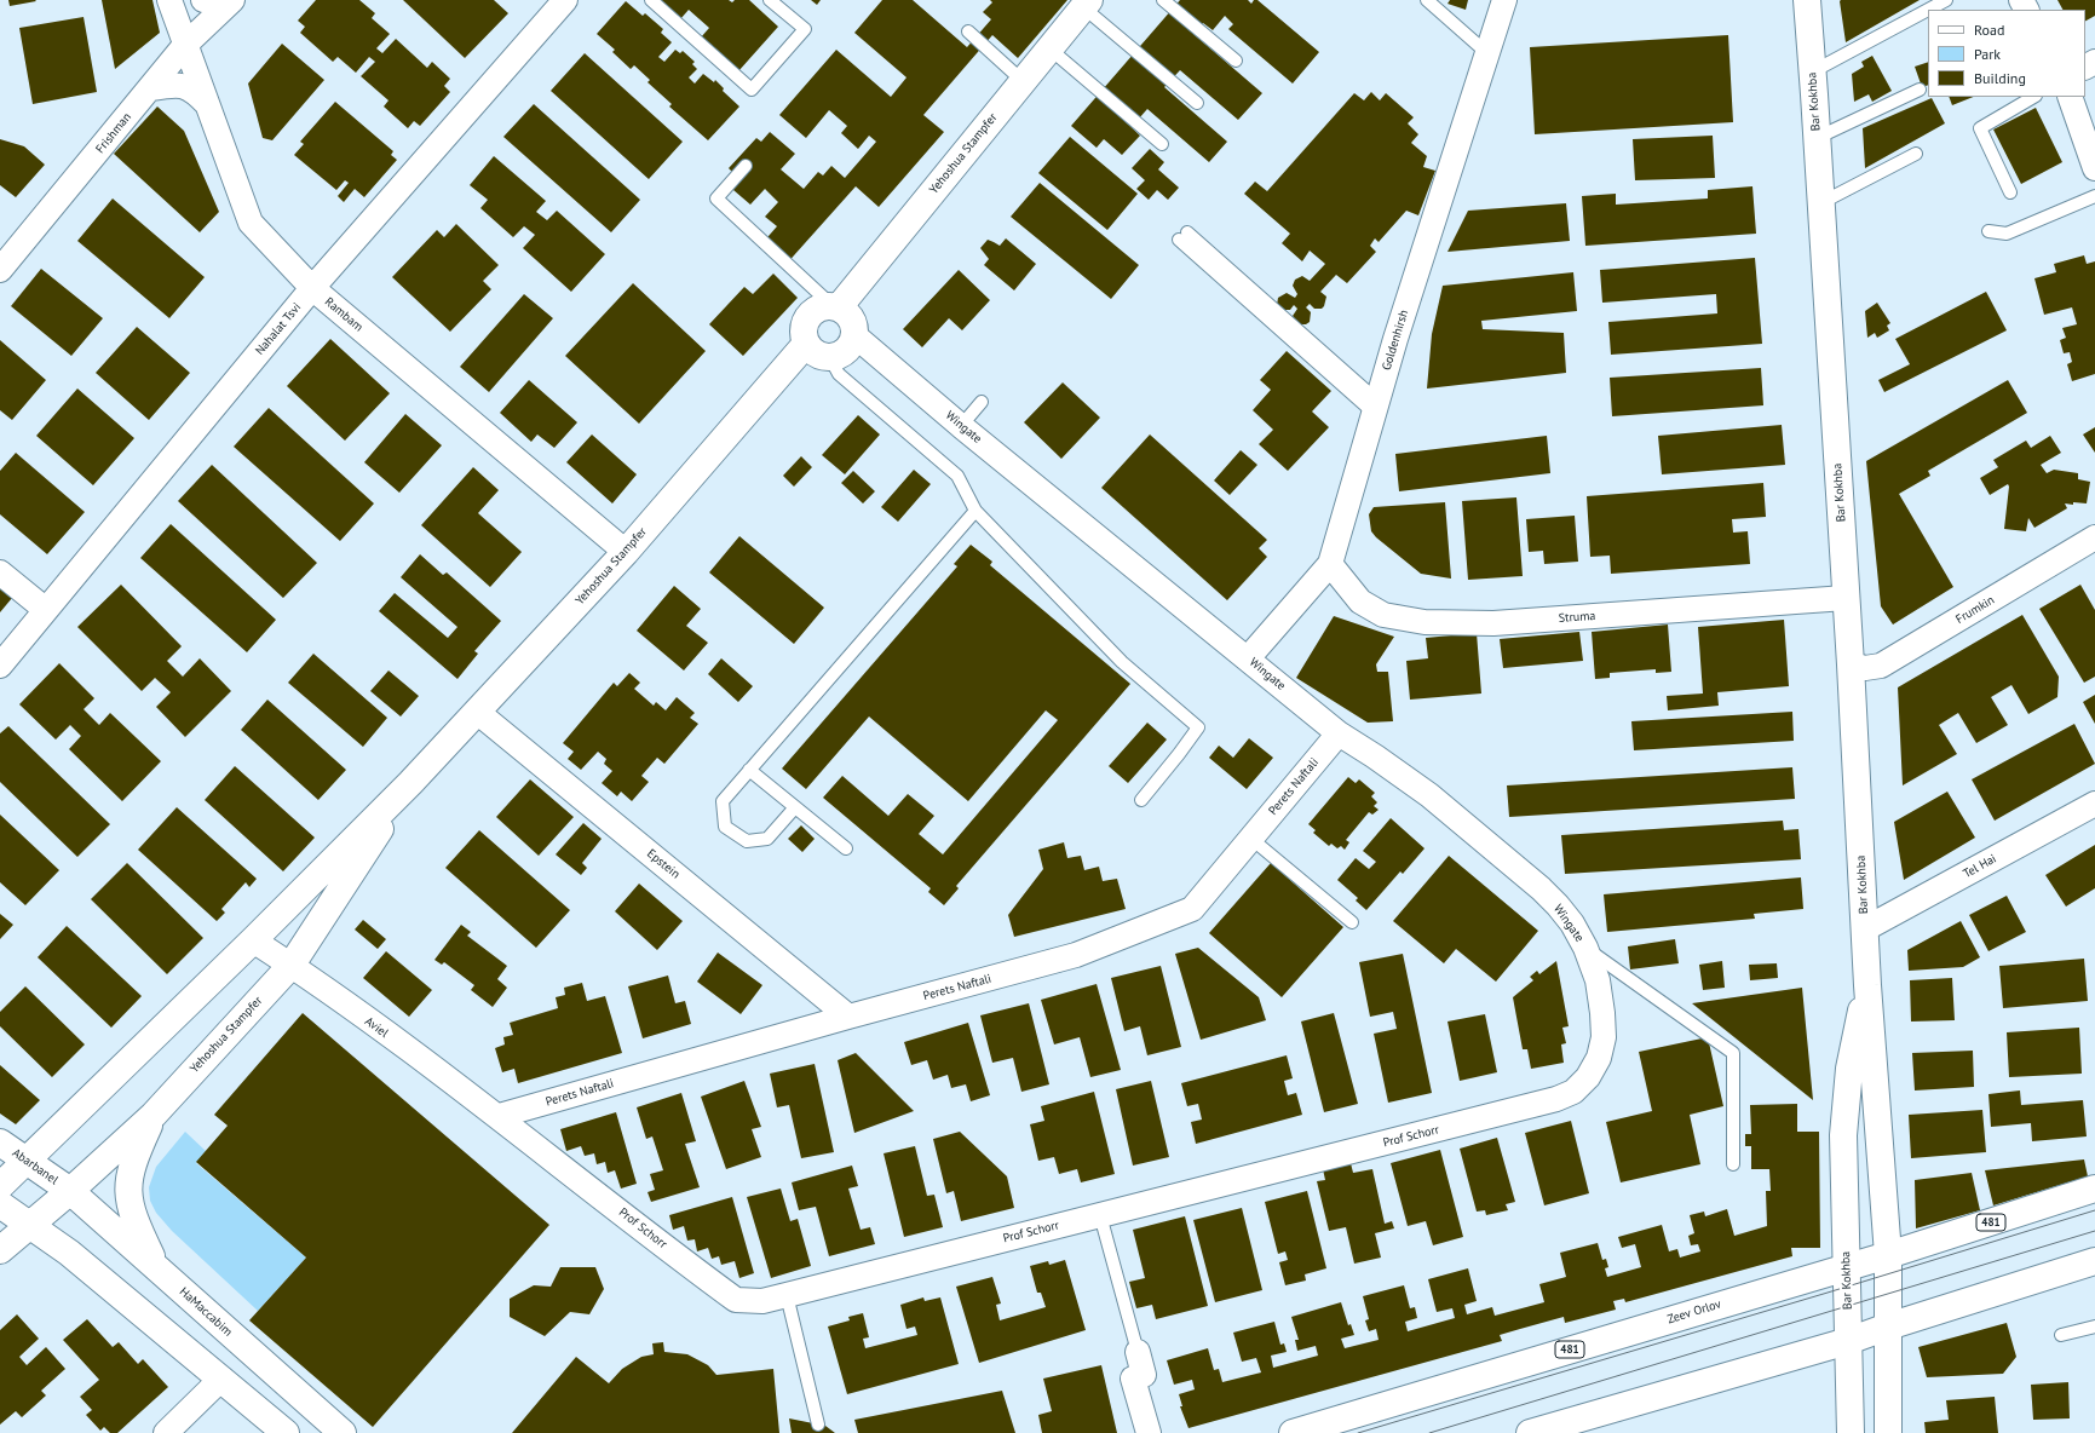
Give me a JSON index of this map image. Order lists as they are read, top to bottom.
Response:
{
  "streets": {
    "street": [
      "Bar Kokhba",
      "Frishman",
      "Yehoshua Stampfer",
      "Rambam",
      "Nahalat Tsvi",
      "Goldenhirsh",
      "Wingate",
      "Frumkin",
      "Struma",
      "Perets Naftali",
      "Epstein",
      "Tel Hai",
      "Aviel",
      "Prof Schorr",
      "Abarbanel",
      "481",
      "HaMaccabim",
      "Zeev Orlov"
    ]
  },
  "crossings": [
    ["Bar Kokhba", "Frumkin"],
    ["Bar Kokhba", "Struma"],
    ["Bar Kokhba", "Tel Hai"],
    ["Bar Kokhba", "Zeev Orlov"],
    ["Frishman", "Rambam"],
    ["Yehoshua Stampfer", "Rambam"],
    ["Yehoshua Stampfer", "Wingate"],
    ["Yehoshua Stampfer", "Epstein"],
    ["Yehoshua Stampfer", "Aviel"],
    ["Yehoshua Stampfer", "Abarbanel"],
    ["Yehoshua Stampfer", "HaMaccabim"],
    ["Rambam", "Nahalat Tsvi"],
    ["Goldenhirsh", "Wingate"],
    ["Goldenhirsh", "Struma"],
    ["Wingate", "Perets Naftali"],
    ["Wingate", "Prof Schorr"],
    ["Perets Naftali", "Epstein"],
    ["Perets Naftali", "Aviel"],
    ["Perets Naftali", "Prof Schorr"],
    ["Aviel", "Prof Schorr"],
    ["Abarbanel", "HaMaccabim"]
  ],
  "legend": ["Road", "Park", "Building"]
}
